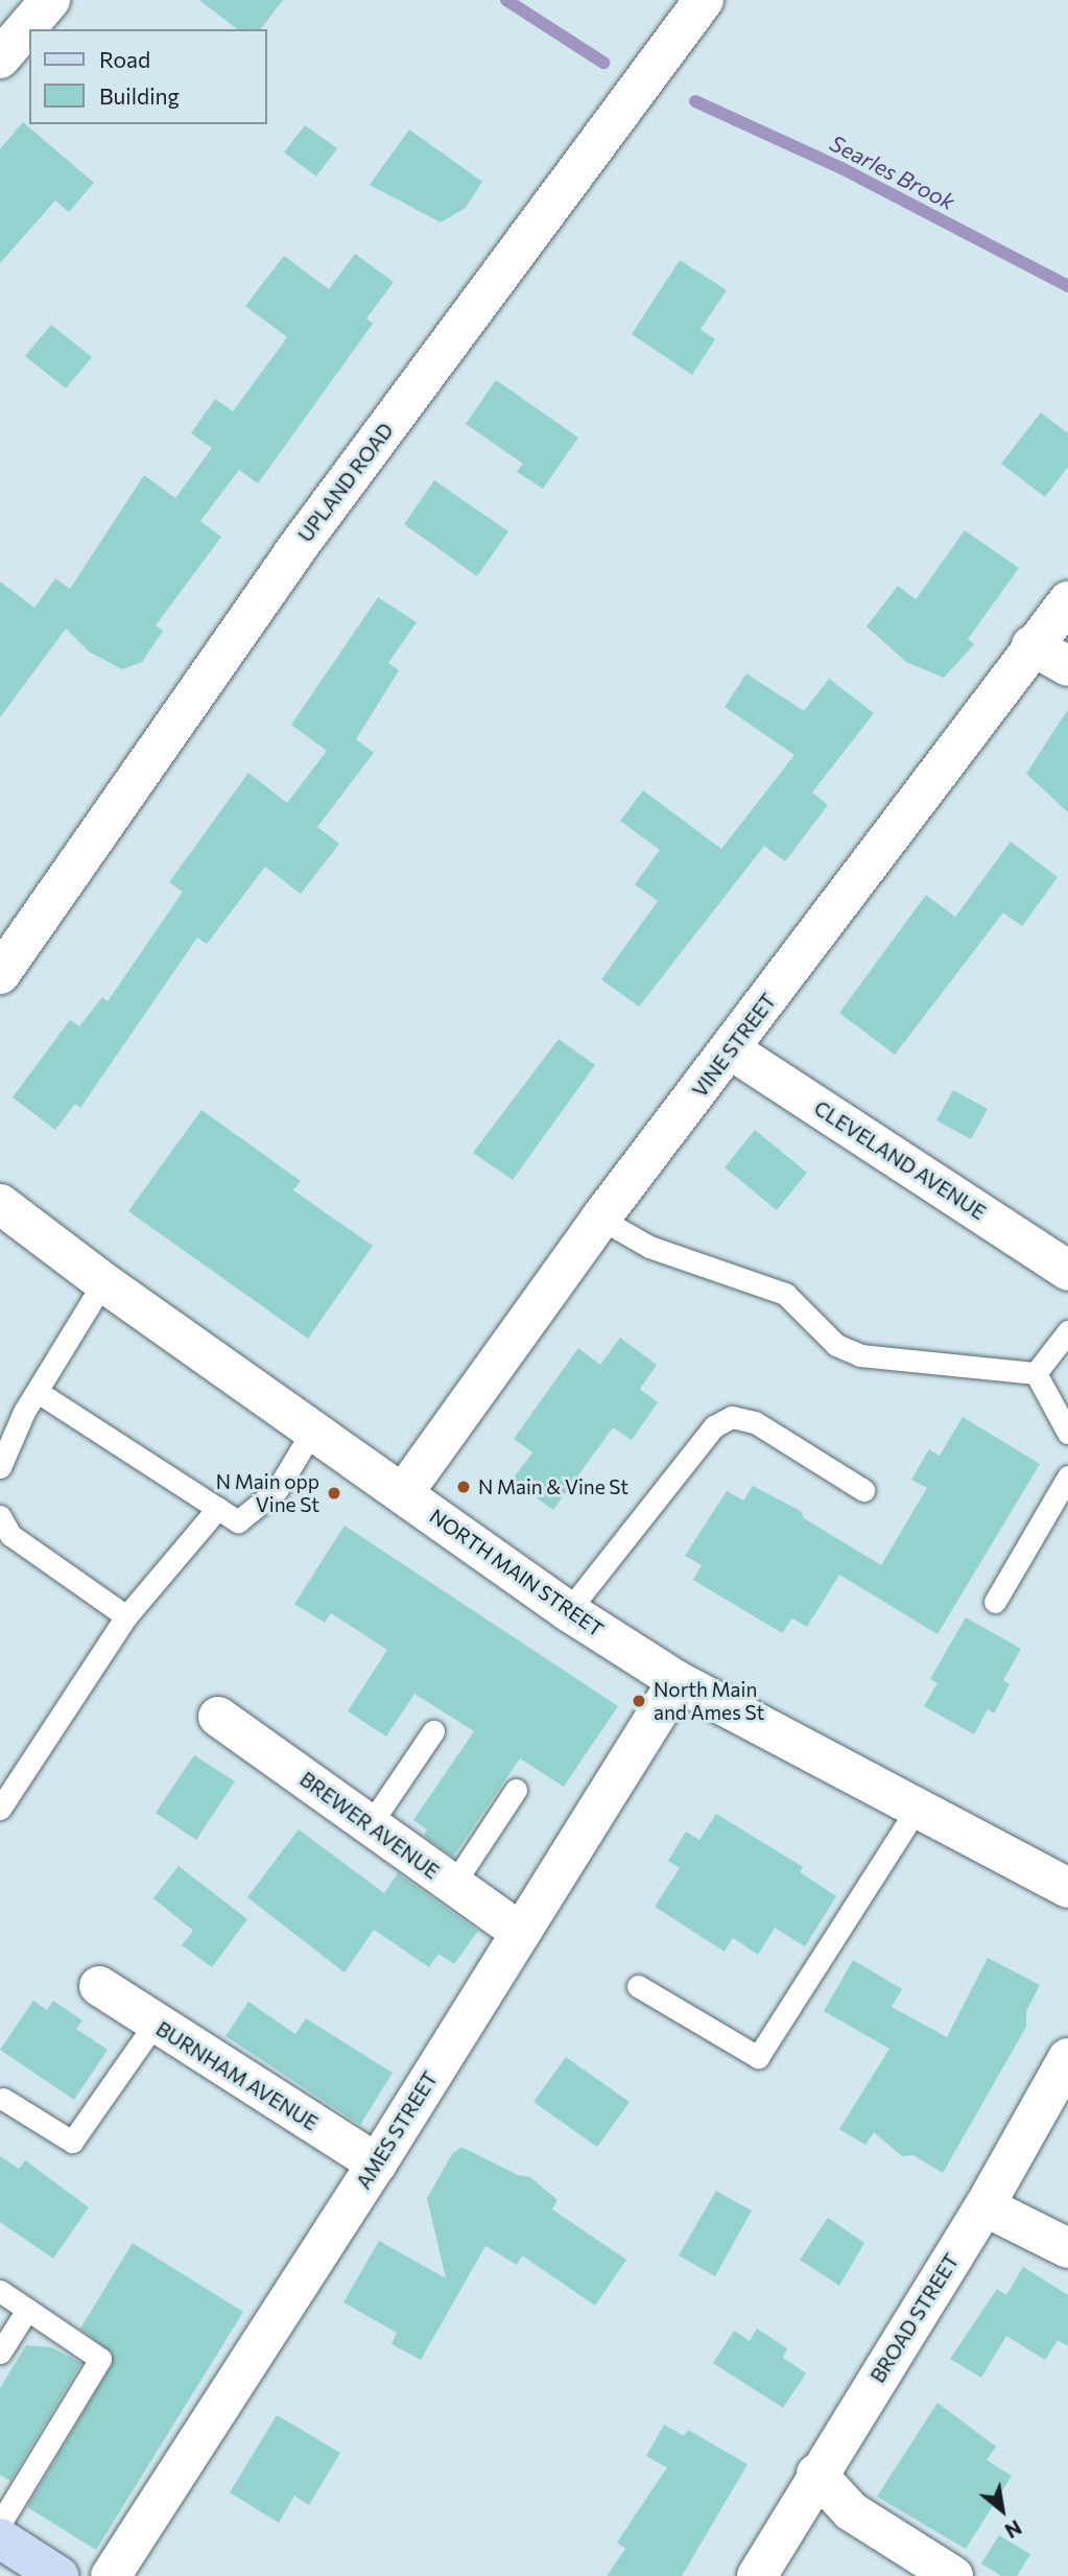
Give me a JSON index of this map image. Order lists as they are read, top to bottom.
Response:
{
  "streets": {
    "street": [
      "UPLAND ROAD",
      "VINE STREET",
      "CLEVELAND AVENUE",
      "NORTH MAIN STREET",
      "BREWER AVENUE",
      "BURNHAM AVENUE",
      "AMES STREET",
      "BROAD STREET"
    ]
  },
  "crossings": [
    ["VINE STREET", "CLEVELAND AVENUE"],
    ["VINE STREET", "NORTH MAIN STREET"],
    ["NORTH MAIN STREET", "AMES STREET"],
    ["BREWER AVENUE", "AMES STREET"],
    ["BURNHAM AVENUE", "AMES STREET"]
  ],
  "water": ["Searles Brook"],
  "places": ["N Main & Vine St", "N Main opp Vine St", "North Main and Ames St"],
  "legend": ["Road", "Building"],
  "north": "bottom right"
}
